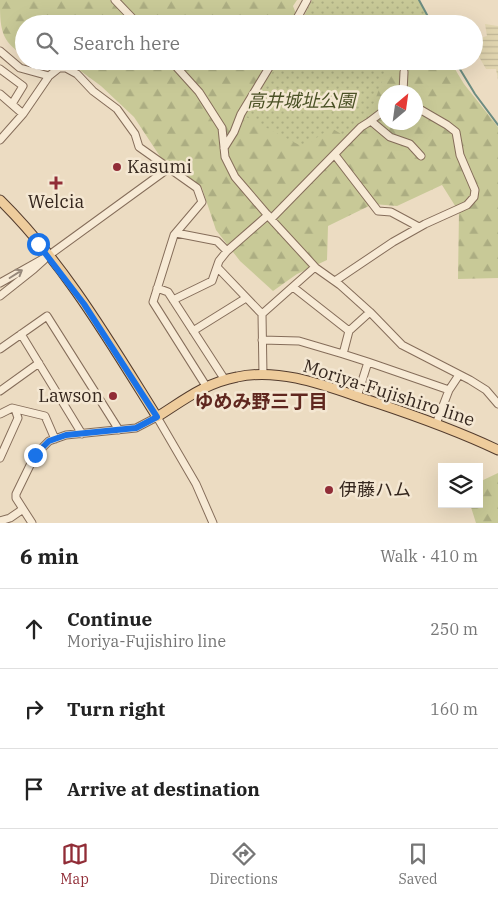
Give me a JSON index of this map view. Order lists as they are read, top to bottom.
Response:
{
  "streets": {
    "main road": ["Moriya-Fujishiro line"]
  },
  "districts": ["ゆめみ野三丁目"],
  "parks": ["高井城址公園"],
  "places": {
    "other": ["Kasumi", "Lawson", "伊藤ハム"],
    "health": ["Welcia"]
  },
  "north": "top right",
  "page": {
    "search": "Search here",
    "heading": ["6 min", "Walk · 410 m"],
    "list": [
      ["Continue", "Moriya-Fujishiro line", "250 m"],
      ["Turn right", "160 m"],
      "Arrive at destination"
    ],
    "nav": ["Map", "Directions", "Saved"]
  }
}
